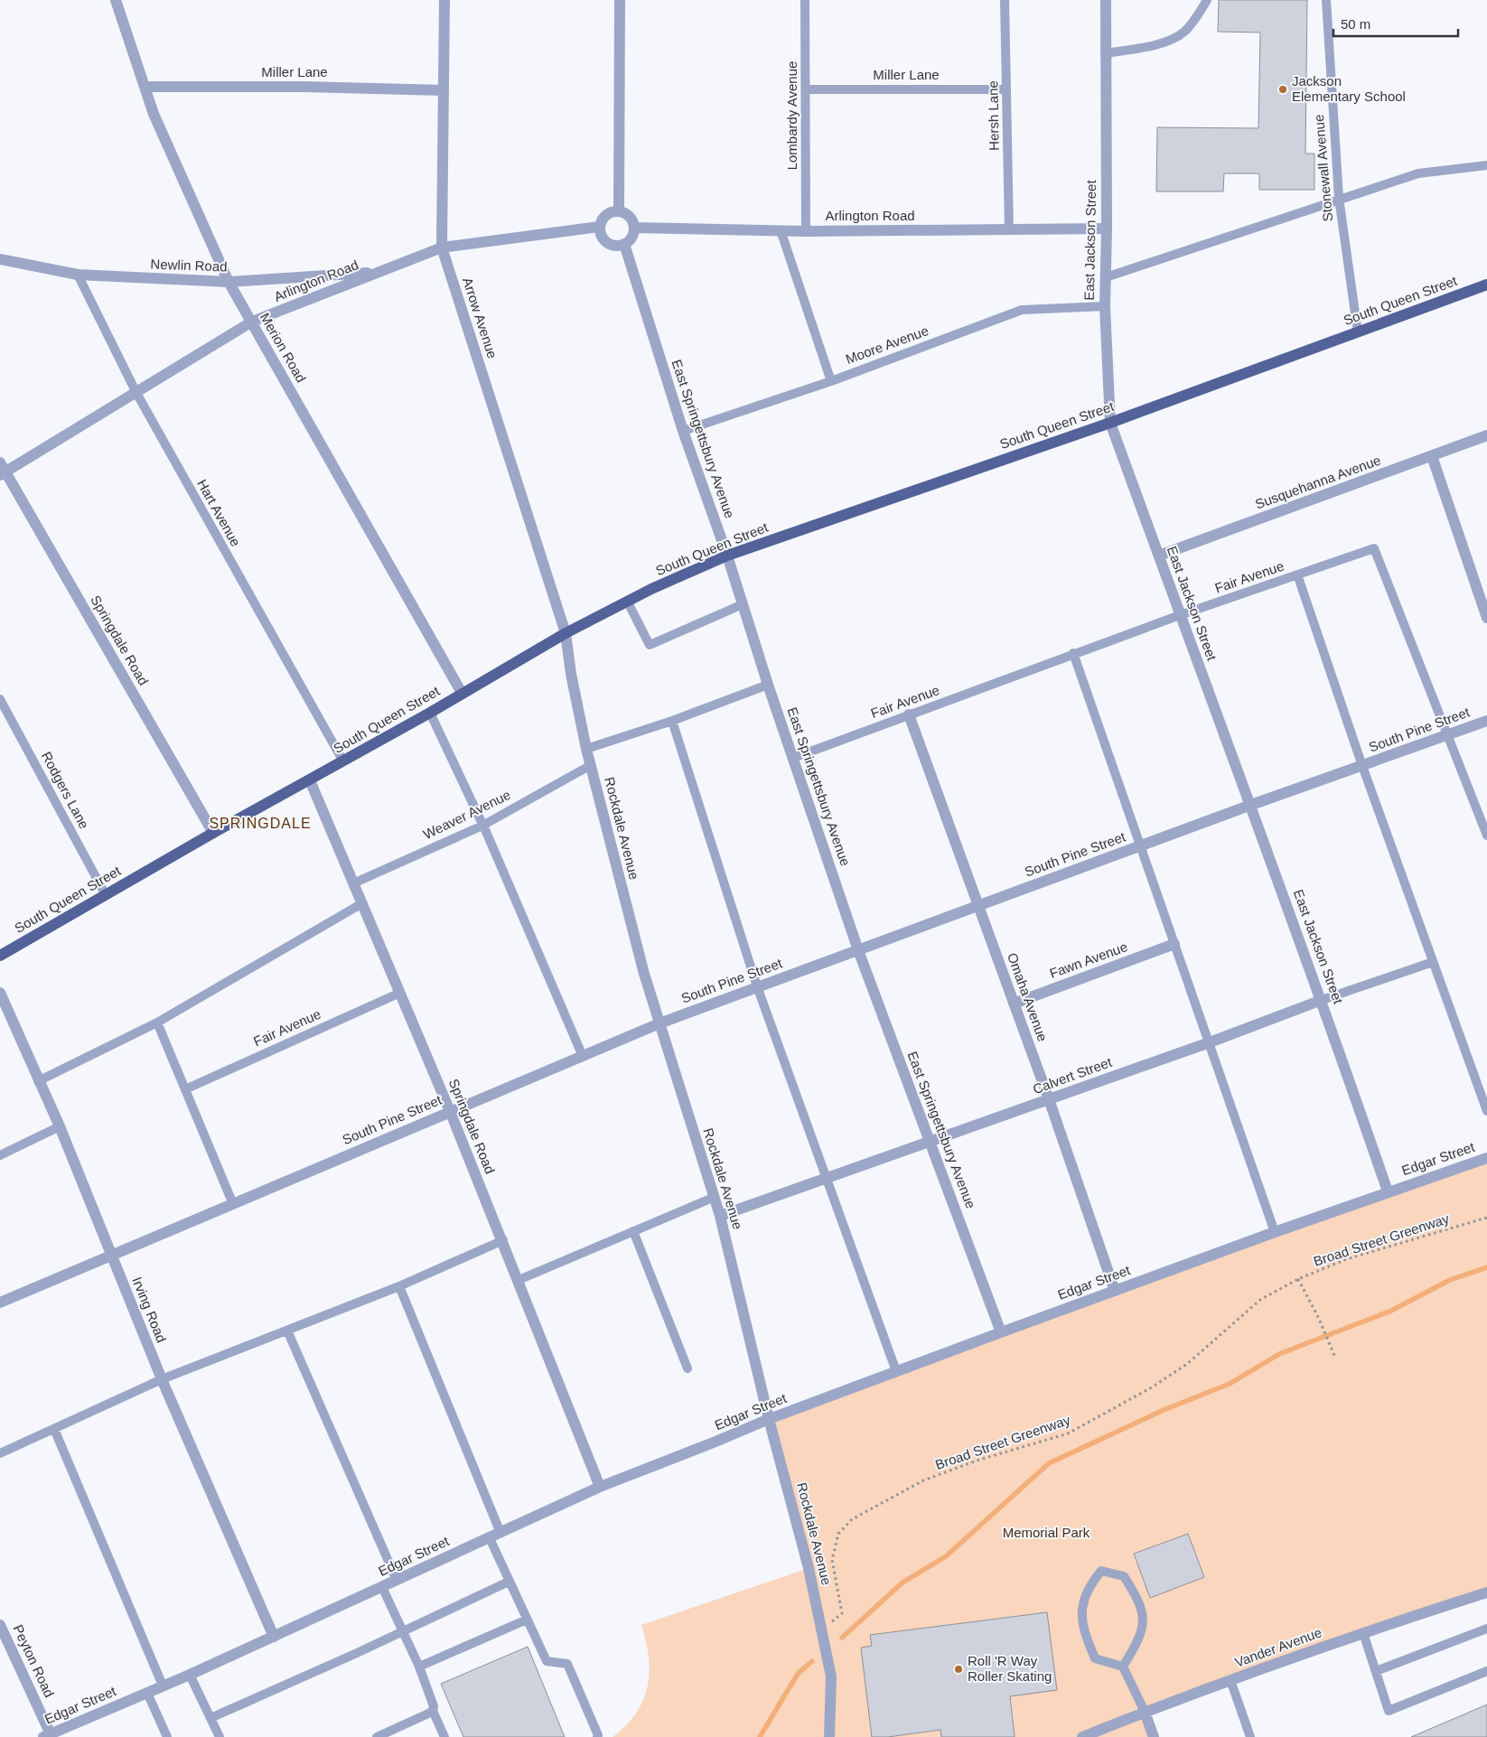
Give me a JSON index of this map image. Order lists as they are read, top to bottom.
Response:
{
  "streets": {
    "main road": ["South Queen Street"],
    "street": [
      "Miller Lane",
      "Arlington Road",
      "East Jackson Street",
      "Newlin Road",
      "Arrow Avenue",
      "Merion Road",
      "East Springettsbury Avenue",
      "Susquehanna Avenue",
      "Springdale Road",
      "South Pine Street",
      "Rockdale Avenue",
      "Fawn Avenue",
      "Omaha Avenue",
      "Calvert Street",
      "Edgar Street",
      "Irving Road",
      "Vander Avenue",
      "Peyton Road"
    ],
    "lane": [
      "Lombardy Avenue",
      "Hersh Lane",
      "Stonewall Avenue",
      "Moore Avenue",
      "Hart Avenue",
      "Fair Avenue",
      "Rodgers Lane",
      "Weaver Avenue"
    ],
    "path": ["Broad Street Greenway"]
  },
  "crossings": [
    ["Miller Lane", "Lombardy Avenue"],
    ["Miller Lane", "Hersh Lane"],
    ["Miller Lane", "Arrow Avenue"],
    ["Miller Lane", "Merion Road"],
    ["Lombardy Avenue", "Arlington Road"],
    ["Hersh Lane", "Arlington Road"],
    ["Stonewall Avenue", "South Queen Street"],
    ["Arlington Road", "East Jackson Street"],
    ["Arlington Road", "Newlin Road"],
    ["Arlington Road", "Arrow Avenue"],
    ["Arlington Road", "Merion Road"],
    ["Arlington Road", "East Springettsbury Avenue"],
    ["Arlington Road", "Hart Avenue"],
    ["Arlington Road", "Springdale Road"],
    ["East Jackson Street", "South Queen Street"],
    ["East Jackson Street", "Moore Avenue"],
    ["East Jackson Street", "Susquehanna Avenue"],
    ["East Jackson Street", "Fair Avenue"],
    ["East Jackson Street", "South Pine Street"],
    ["East Jackson Street", "Calvert Street"],
    ["East Jackson Street", "Edgar Street"],
    ["Newlin Road", "Merion Road"],
    ["Newlin Road", "Hart Avenue"],
    ["South Queen Street", "Arrow Avenue"],
    ["South Queen Street", "Merion Road"],
    ["South Queen Street", "East Springettsbury Avenue"],
    ["South Queen Street", "Hart Avenue"],
    ["South Queen Street", "Springdale Road"],
    ["South Queen Street", "Rodgers Lane"],
    ["South Queen Street", "Rockdale Avenue"],
    ["Arrow Avenue", "Rockdale Avenue"],
    ["Moore Avenue", "East Springettsbury Avenue"],
    ["East Springettsbury Avenue", "Fair Avenue"],
    ["East Springettsbury Avenue", "South Pine Street"],
    ["East Springettsbury Avenue", "Calvert Street"],
    ["East Springettsbury Avenue", "Edgar Street"],
    ["Fair Avenue", "Springdale Road"],
    ["Fair Avenue", "South Pine Street"],
    ["Fair Avenue", "Omaha Avenue"],
    ["Springdale Road", "South Pine Street"],
    ["Springdale Road", "Weaver Avenue"],
    ["Springdale Road", "Edgar Street"],
    ["South Pine Street", "Rockdale Avenue"],
    ["South Pine Street", "Omaha Avenue"],
    ["South Pine Street", "Irving Road"],
    ["Weaver Avenue", "Rockdale Avenue"],
    ["Rockdale Avenue", "Calvert Street"],
    ["Rockdale Avenue", "Edgar Street"],
    ["Rockdale Avenue", "Broad Street Greenway"],
    ["Fawn Avenue", "Omaha Avenue"],
    ["Omaha Avenue", "Calvert Street"],
    ["Omaha Avenue", "Edgar Street"],
    ["Edgar Street", "Irving Road"],
    ["Edgar Street", "Peyton Road"]
  ],
  "districts": ["SPRINGDALE"],
  "parks": ["Memorial Park"],
  "places": ["Jackson Elementary School", "Roll 'R Way Roller Skating"],
  "scale_bar": "50 m"
}
